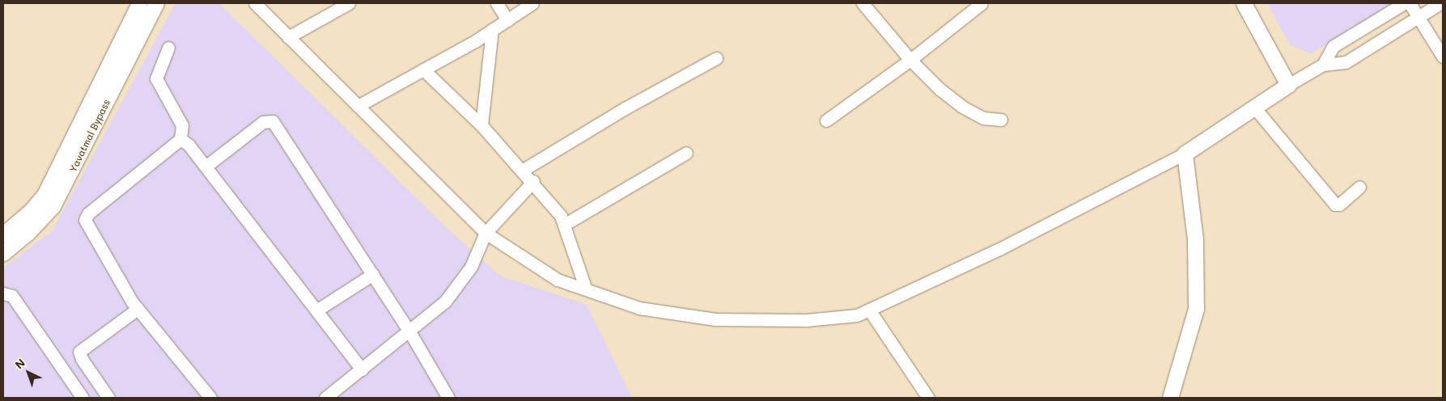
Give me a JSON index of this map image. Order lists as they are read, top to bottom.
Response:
{
  "streets": {
    "main road": ["Yavatmal Bypass"]
  },
  "north": "top left"
}
